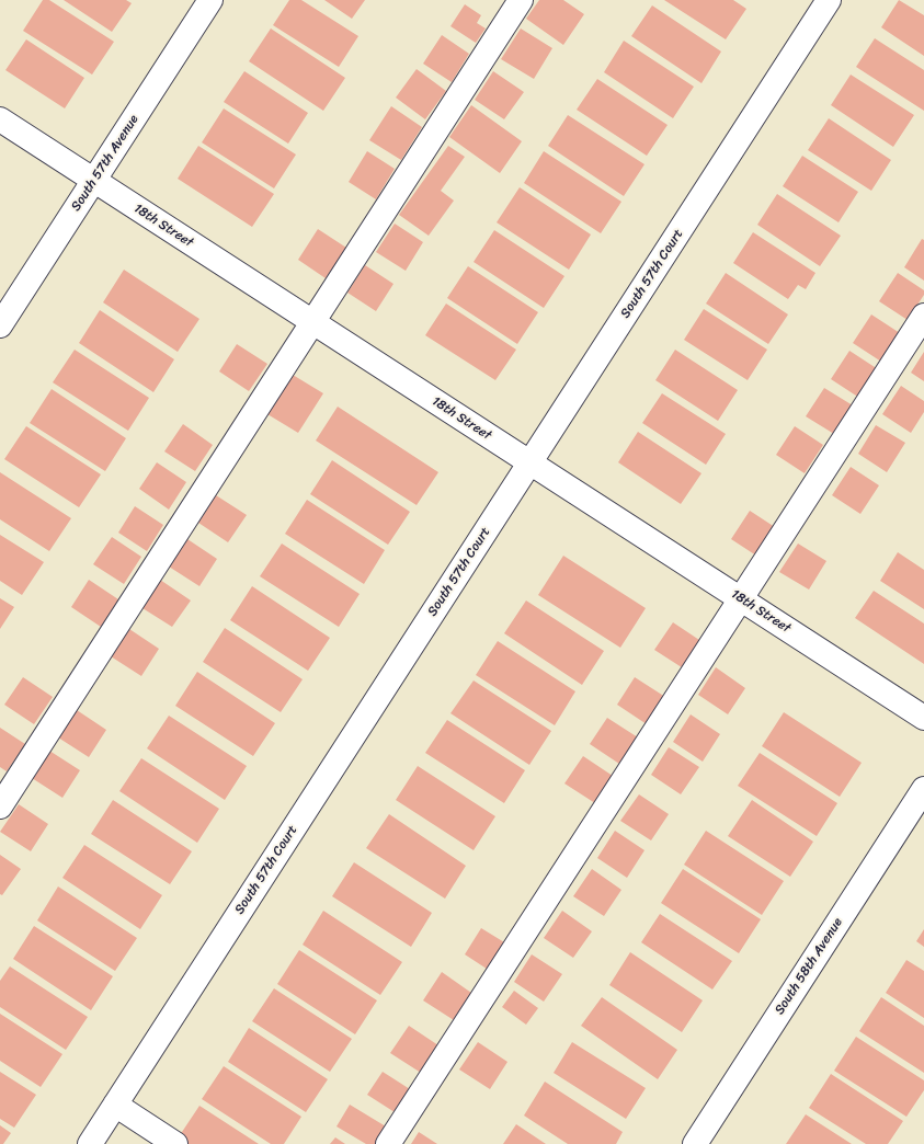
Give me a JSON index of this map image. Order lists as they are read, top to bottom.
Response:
{
  "streets": {
    "street": [
      "South 57th Avenue",
      "18th Street",
      "South 57th Court",
      "South 58th Avenue"
    ]
  },
  "crossings": [
    ["South 57th Avenue", "18th Street"],
    ["18th Street", "South 57th Court"]
  ]
}
